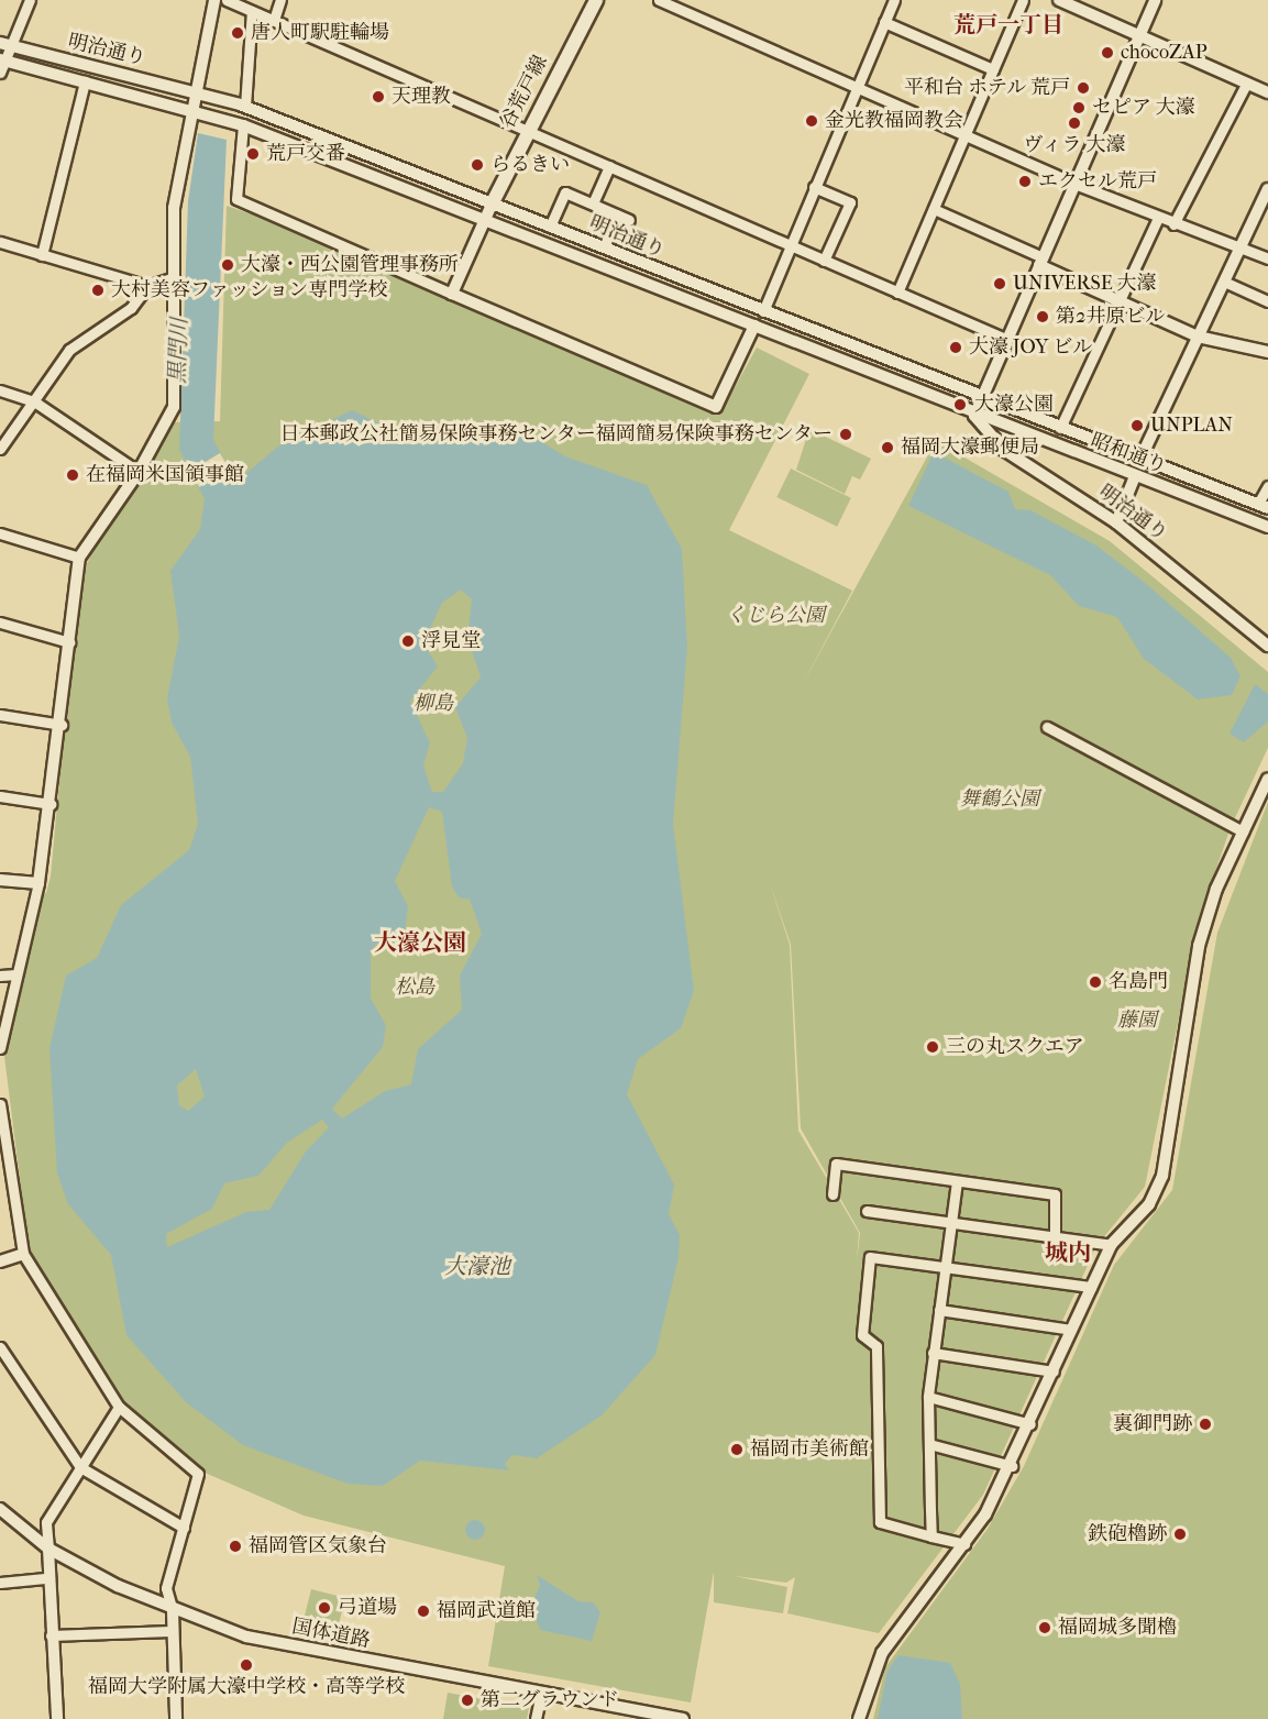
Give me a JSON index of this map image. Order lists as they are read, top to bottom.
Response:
{
  "streets": {
    "main road": ["谷荒戸線"],
    "street": ["明治通り", "昭和通り", "国体道路"]
  },
  "crossings": [
    ["明治通り", "谷荒戸線"],
    ["明治通り", "昭和通り"]
  ],
  "districts": ["荒戸一丁目", "大濠公園", "城内"],
  "water": ["黒門川", "大濠池"],
  "parks": [
    "くじら公園",
    "柳島",
    "舞鶴公園",
    "松島",
    "藤園"
  ],
  "places": [
    "唐人町駅駐輪場",
    "chocoZAP",
    "平和台 ホテル 荒戸",
    "天理教",
    "セピア 大濠",
    "金光教福岡教会",
    "ヴィラ 大濠",
    "荒戸交番",
    "らるきい",
    "エクセル荒戸",
    "大濠・西公園管理事務所",
    "UNIVERSE 大濠",
    "大村美容ファッション専門学校",
    "第2井原ビル",
    "大濠 JOY ビル",
    "大濠公園",
    "UNPLAN",
    "日本郵政公社簡易保険事務センター福岡簡易保険事務センター",
    "福岡大濠郵便局",
    "在福岡米国領事館",
    "浮見堂",
    "名島門",
    "三の丸スクエア",
    "裏御門跡",
    "福岡市美術館",
    "鉄砲櫓跡",
    "福岡管区気象台",
    "弓道場",
    "福岡武道館",
    "福岡城多聞櫓",
    "福岡大学附属大濠中学校・高等学校",
    "第二グラウンド"
  ]
}
